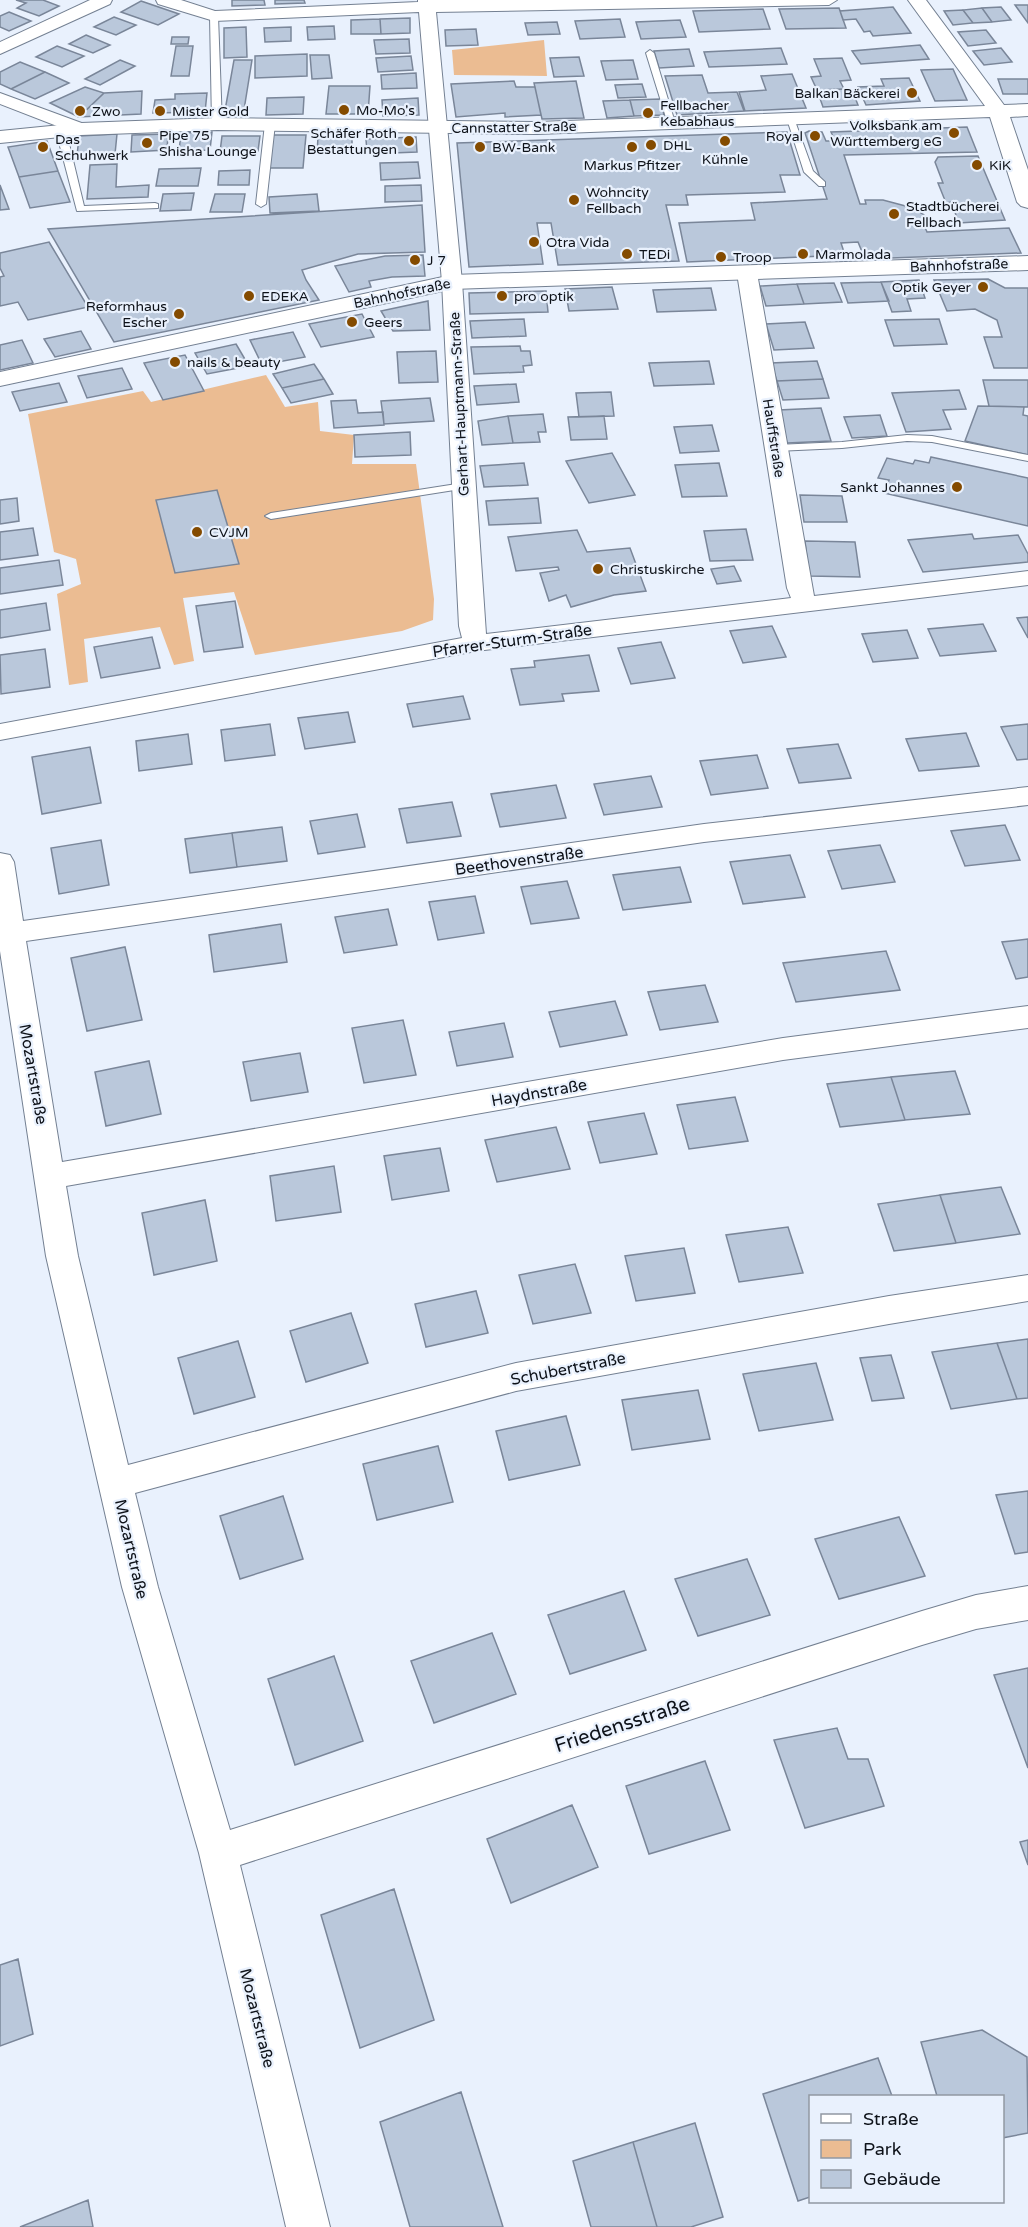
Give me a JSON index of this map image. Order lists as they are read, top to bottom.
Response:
{
  "streets": {
    "street": [
      "Cannstatter Straße",
      "Bahnhofstraße",
      "Gerhart-Hauptmann-Straße",
      "Hauffstraße",
      "Pfarrer-Sturm-Straße",
      "Beethovenstraße",
      "Mozartstraße",
      "Haydnstraße",
      "Schubertstraße",
      "Friedensstraße"
    ]
  },
  "crossings": [
    ["Cannstatter Straße", "Gerhart-Hauptmann-Straße"],
    ["Bahnhofstraße", "Gerhart-Hauptmann-Straße"],
    ["Bahnhofstraße", "Hauffstraße"],
    ["Gerhart-Hauptmann-Straße", "Pfarrer-Sturm-Straße"],
    ["Hauffstraße", "Pfarrer-Sturm-Straße"],
    ["Beethovenstraße", "Mozartstraße"],
    ["Mozartstraße", "Haydnstraße"],
    ["Mozartstraße", "Schubertstraße"],
    ["Mozartstraße", "Friedensstraße"]
  ],
  "places": [
    "Balkan Bäckerei",
    "Mo-Mo's",
    "Zwo",
    "Mister Gold",
    "Fellbacher Kebabhaus",
    "Volksbank am Württemberg eG",
    "Royal",
    "Schäfer Roth Bestattungen",
    "Kühnle",
    "Pipe 75 Shisha Lounge",
    "DHL",
    "Das Schuhwerk",
    "BW-Bank",
    "Markus Pfitzer",
    "KiK",
    "Wohncity Fellbach",
    "Stadtbücherei Fellbach",
    "Otra Vida",
    "TEDi",
    "Marmolada",
    "Troop",
    "J 7",
    "Optik Geyer",
    "EDEKA",
    "pro optik",
    "Reformhaus Escher",
    "Geers",
    "nails & beauty",
    "Sankt Johannes",
    "CVJM",
    "Christuskirche"
  ],
  "legend": ["Straße", "Park", "Gebäude"]
}
